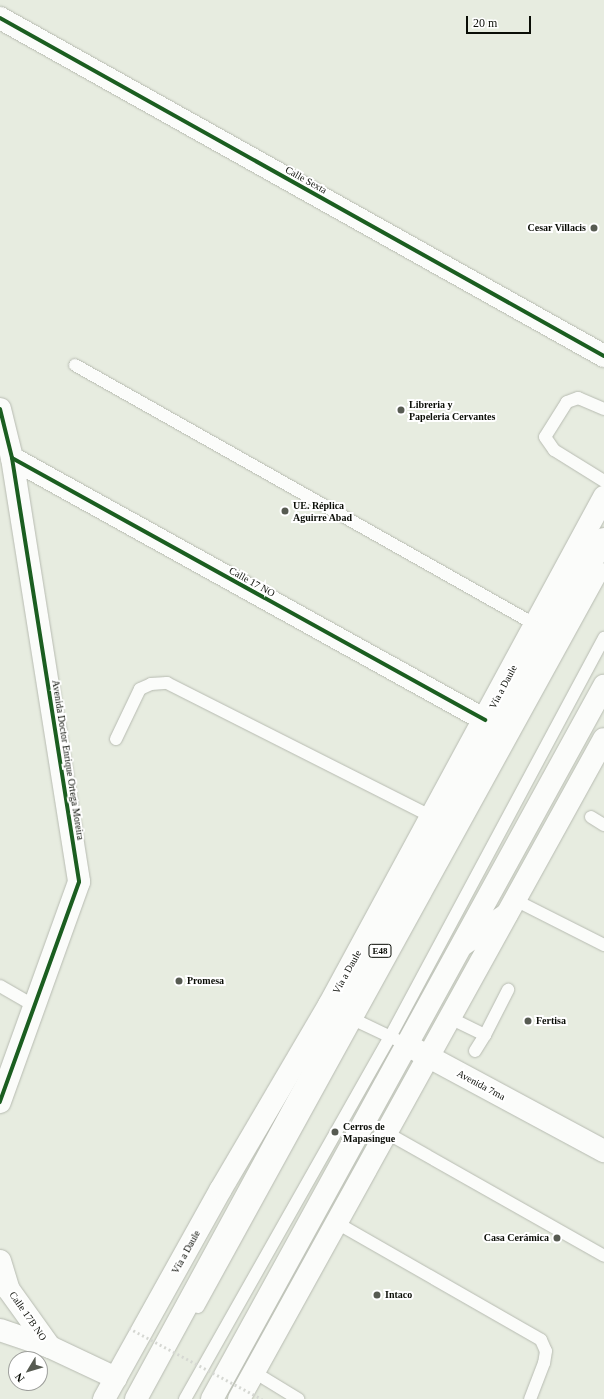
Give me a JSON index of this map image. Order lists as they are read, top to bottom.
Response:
{
  "streets": {
    "main road": [
      "Calle Sexta",
      "Calle 17 NO",
      "Vía a Daule",
      "Avenida Doctor Enrique Ortega Moreira",
      "E48",
      "Avenida 7ma",
      "Calle 17B NO"
    ]
  },
  "crossings": [
    ["Calle 17 NO", "Vía a Daule"],
    ["Calle 17 NO", "Avenida Doctor Enrique Ortega Moreira"]
  ],
  "places": [
    "Cesar Villacis",
    "Libreria y Papeleria Cervantes",
    "UE. Réplica Aguirre Abad",
    "Promesa",
    "Fertisa",
    "Cerros de Mapasingue",
    "Casa Cerámica",
    "Intaco"
  ],
  "scale_bar": "20 m",
  "north": "bottom left"
}
